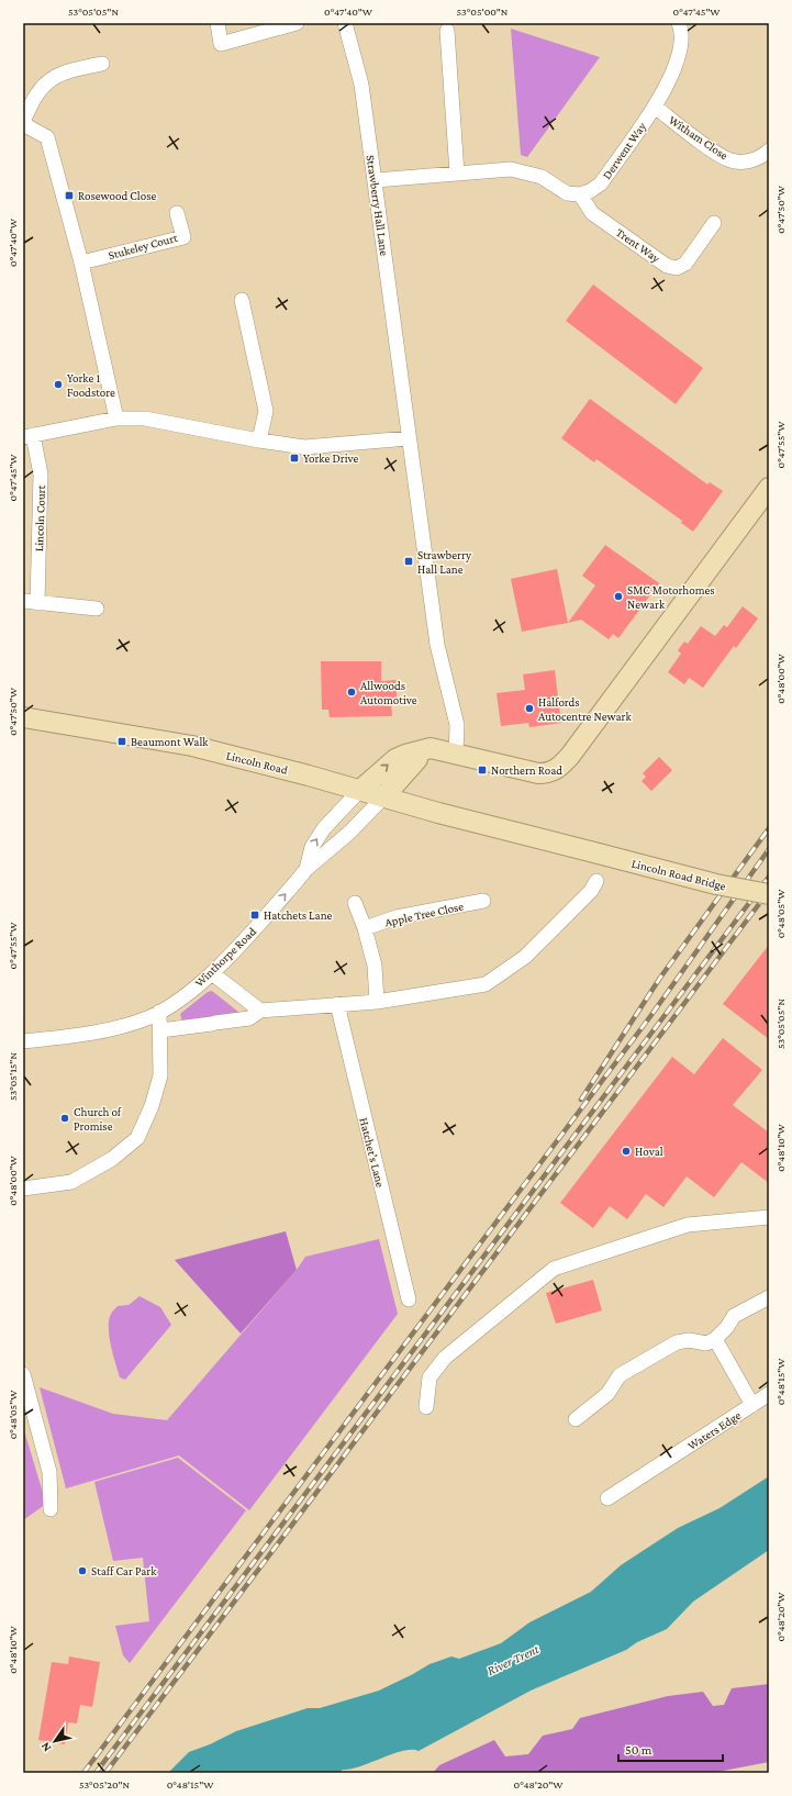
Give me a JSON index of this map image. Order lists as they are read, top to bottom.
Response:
{
  "streets": {
    "main road": ["Lincoln Road", "Lincoln Road Bridge"],
    "street": [
      "Witham Close",
      "Derwent Way",
      "Strawberry Hall Lane",
      "Trent Way",
      "Stukeley Court",
      "Lincoln Court",
      "Apple Tree Close",
      "Winthorpe Road",
      "Hatchet's Lane",
      "Waters Edge"
    ]
  },
  "crossings": [
    ["Witham Close", "Derwent Way"],
    ["Derwent Way", "Trent Way"],
    ["Lincoln Road", "Lincoln Road Bridge"],
    ["Lincoln Road", "Winthorpe Road"],
    ["Lincoln Road Bridge", "Winthorpe Road"]
  ],
  "water": ["River Trent"],
  "places": {
    "transit": [
      "Rosewood Close",
      "Yorke Drive",
      "Strawberry Hall Lane",
      "Beaumont Walk",
      "Northern Road",
      "Hatchets Lane"
    ],
    "other": [
      "Yorke 1 Foodstore",
      "SMC Motorhomes Newark",
      "Allwoods Automotive",
      "Halfords Autocentre Newark",
      "Church of Promise",
      "Hoval",
      "Staff Car Park"
    ]
  },
  "scale_bar": "50 m",
  "north": "bottom left",
  "coordinates": [
    "53°05'05\"N",
    "0°47'40\"W",
    "53°05'00\"N",
    "0°47'45\"W",
    "0°47'50\"W",
    "0°47'55\"W",
    "0°48'00\"W",
    "0°48'05\"W",
    "53°05'15\"N",
    "0°48'10\"W",
    "0°48'15\"W",
    "0°48'20\"W",
    "53°05'20\"N"
  ]
}
